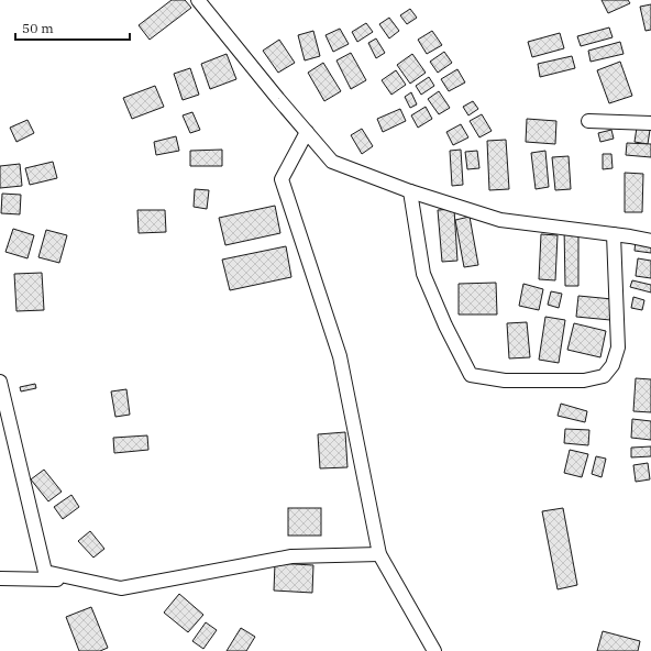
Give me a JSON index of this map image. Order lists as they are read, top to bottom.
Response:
{
  "scale_bar": "50 m"
}
